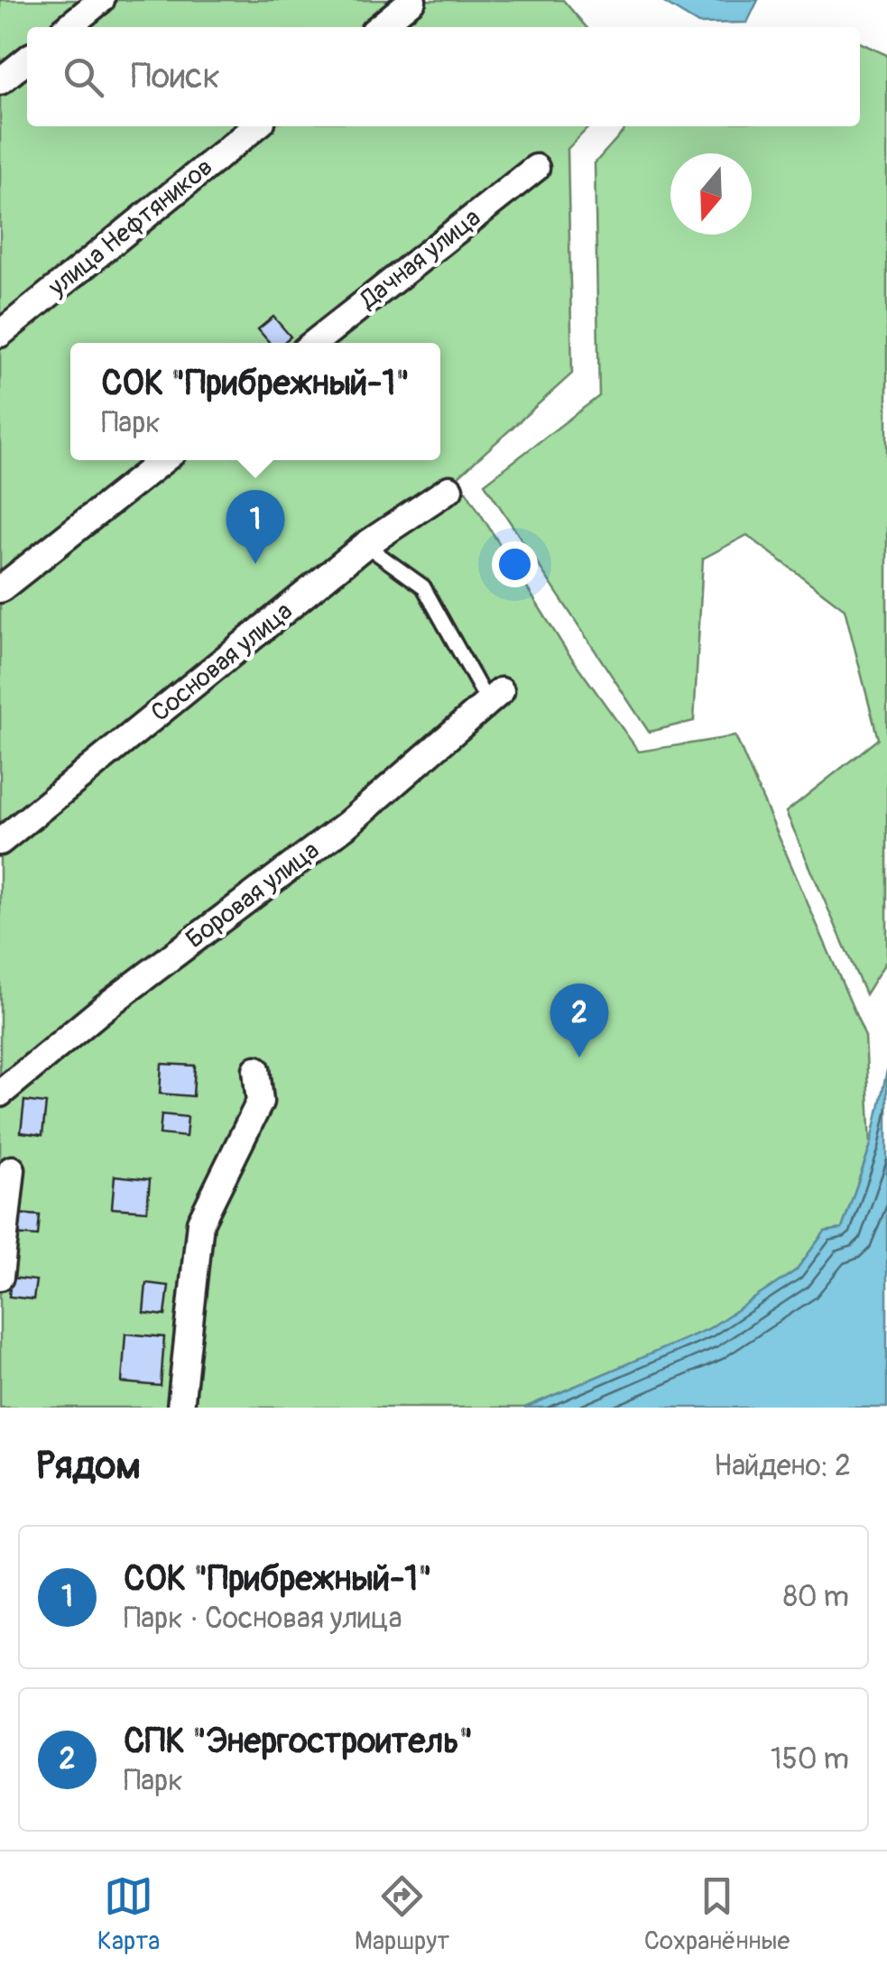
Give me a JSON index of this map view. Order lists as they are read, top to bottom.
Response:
{
  "streets": {
    "street": [
      "улица Нефтяников",
      "Дачная улица",
      "Сосновая улица",
      "Боровая улица"
    ]
  },
  "north": "bottom",
  "page": {
    "search": "Поиск",
    "popup": ["СОК \"Прибрежный-1\"", "Парк"],
    "pins": ["1", "2"],
    "heading": ["Рядом", "Найдено: 2"],
    "list": [
      {
        "mark": "1",
        "name": "СОК \"Прибрежный-1\"",
        "note": "Парк · Сосновая улица",
        "value": "80 m"
      },
      {
        "mark": "2",
        "name": "СПК \"Энергостроитель\"",
        "note": "Парк",
        "value": "150 m"
      }
    ],
    "nav": ["Карта", "Маршрут", "Сохранённые"]
  }
}
